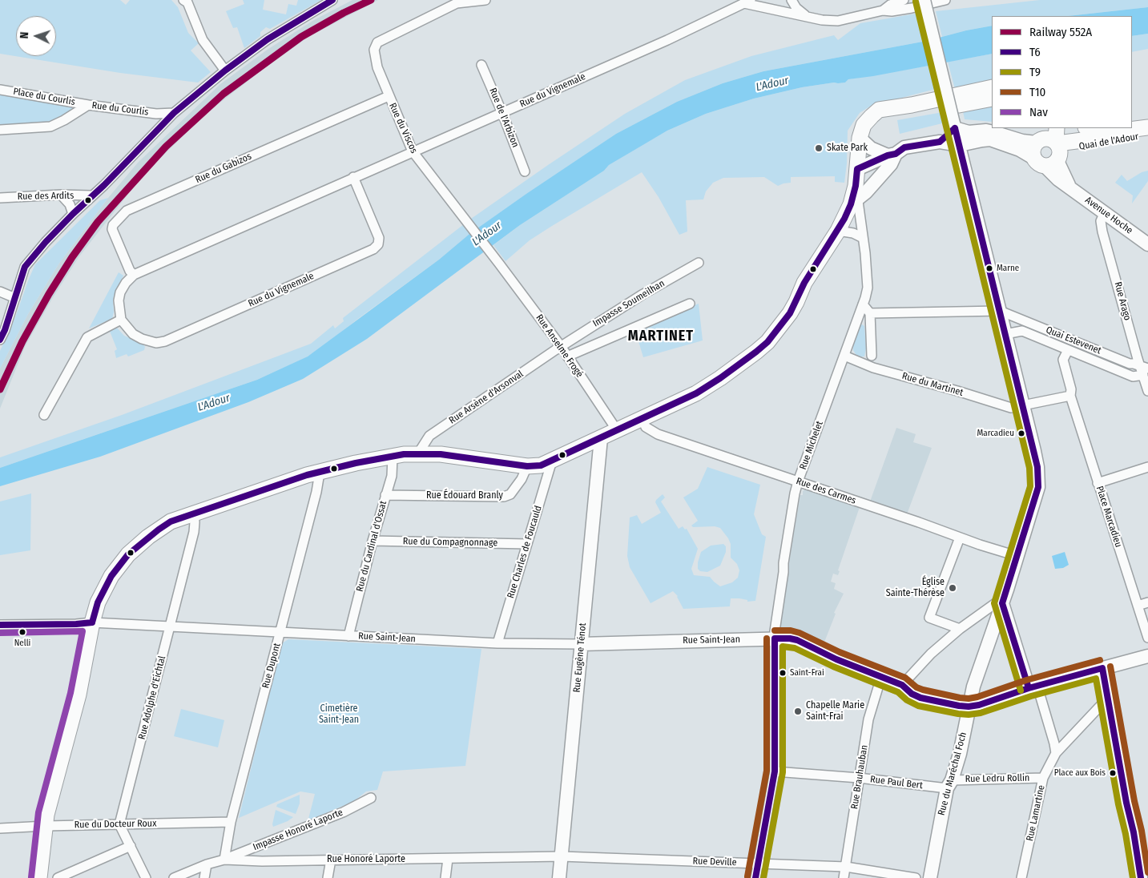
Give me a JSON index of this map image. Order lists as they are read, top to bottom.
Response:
{
  "streets": {
    "main road": ["Quai de l'Adour"],
    "street": [
      "Rue du Vignemale",
      "Place du Courlis",
      "Rue du Courlis",
      "Rue de l'Arbizon",
      "Rue du Viscos",
      "Rue du Gabizos",
      "Rue des Ardits",
      "Avenue Hoche",
      "Rue Arago",
      "Impasse Soumeilhan",
      "Quai Estevenet",
      "Rue Anselme Frogé",
      "Rue du Martinet",
      "Rue Arsène d'Arsonval",
      "Rue Michelet",
      "Rue des Carmes",
      "Rue Édouard Branly",
      "Place Marcadieu",
      "Rue du Compagnonnage",
      "Rue du Cardinal d'Ossat",
      "Rue Charles de Foucauld",
      "Rue Saint-Jean",
      "Rue Eugène Ténot",
      "Rue Dupont",
      "Rue Adolphe d'Eichtal",
      "Rue du Maréchal Foch",
      "Rue Brauhauban",
      "Rue Ledru Rollin",
      "Rue Paul Bert",
      "Rue Lamartine",
      "Rue du Docteur Roux",
      "Impasse Honoré Laporte",
      "Rue Honoré Laporte",
      "Rue Deville"
    ]
  },
  "crossings": [
    ["Rue du Vignemale", "Rue de l'Arbizon"],
    ["Rue du Vignemale", "Rue du Viscos"],
    ["Rue du Vignemale", "Rue du Gabizos"],
    ["Place du Courlis", "Rue du Courlis"],
    ["Rue du Viscos", "Rue du Gabizos"],
    ["Rue du Viscos", "Rue Anselme Frogé"],
    ["Quai de l'Adour", "Avenue Hoche"],
    ["Avenue Hoche", "Rue Arago"],
    ["Rue Arago", "Quai Estevenet"],
    ["Impasse Soumeilhan", "Rue Anselme Frogé"],
    ["Impasse Soumeilhan", "Rue Arsène d'Arsonval"],
    ["Quai Estevenet", "Place Marcadieu"],
    ["Rue Anselme Frogé", "Rue Arsène d'Arsonval"],
    ["Rue du Martinet", "Rue Michelet"],
    ["Rue Michelet", "Rue des Carmes"],
    ["Rue Michelet", "Rue Saint-Jean"],
    ["Rue Michelet", "Rue Paul Bert"],
    ["Rue Michelet", "Rue Deville"],
    ["Rue Édouard Branly", "Rue du Cardinal d'Ossat"],
    ["Rue du Compagnonnage", "Rue du Cardinal d'Ossat"],
    ["Rue du Compagnonnage", "Rue Charles de Foucauld"],
    ["Rue du Cardinal d'Ossat", "Rue Saint-Jean"],
    ["Rue Charles de Foucauld", "Rue Saint-Jean"],
    ["Rue Saint-Jean", "Rue Eugène Ténot"],
    ["Rue Saint-Jean", "Rue Dupont"],
    ["Rue Saint-Jean", "Rue Adolphe d'Eichtal"],
    ["Rue Saint-Jean", "Rue du Maréchal Foch"],
    ["Rue Saint-Jean", "Rue Brauhauban"],
    ["Rue Eugène Ténot", "Rue Honoré Laporte"],
    ["Rue Eugène Ténot", "Rue Deville"],
    ["Rue Dupont", "Rue du Docteur Roux"],
    ["Rue Dupont", "Impasse Honoré Laporte"],
    ["Rue Dupont", "Rue Honoré Laporte"],
    ["Rue Adolphe d'Eichtal", "Rue du Docteur Roux"],
    ["Rue du Maréchal Foch", "Rue Ledru Rollin"],
    ["Rue du Maréchal Foch", "Rue Paul Bert"],
    ["Rue Brauhauban", "Rue Paul Bert"],
    ["Rue Brauhauban", "Rue Deville"],
    ["Rue Ledru Rollin", "Rue Paul Bert"],
    ["Rue Ledru Rollin", "Rue Lamartine"],
    ["Impasse Honoré Laporte", "Rue Honoré Laporte"],
    ["Rue Honoré Laporte", "Rue Deville"]
  ],
  "districts": ["MARTINET"],
  "water": ["L'Adour"],
  "parks": ["Cimetière Saint-Jean"],
  "places": [
    "Skate Park",
    "Marne",
    "Marcadieu",
    "Église Sainte-Thérèse",
    "Nelli",
    "Saint-Frai",
    "Chapelle Marie Saint-Frai",
    "Place aux Bois"
  ],
  "lines": [
    "rail line 552A",
    "transit line T6",
    "transit line T9",
    "transit line T10",
    "transit line Nav"
  ],
  "legend": [
    "Railway 552A",
    "T6",
    "T9",
    "T10",
    "Nav"
  ],
  "north": "left"
}
